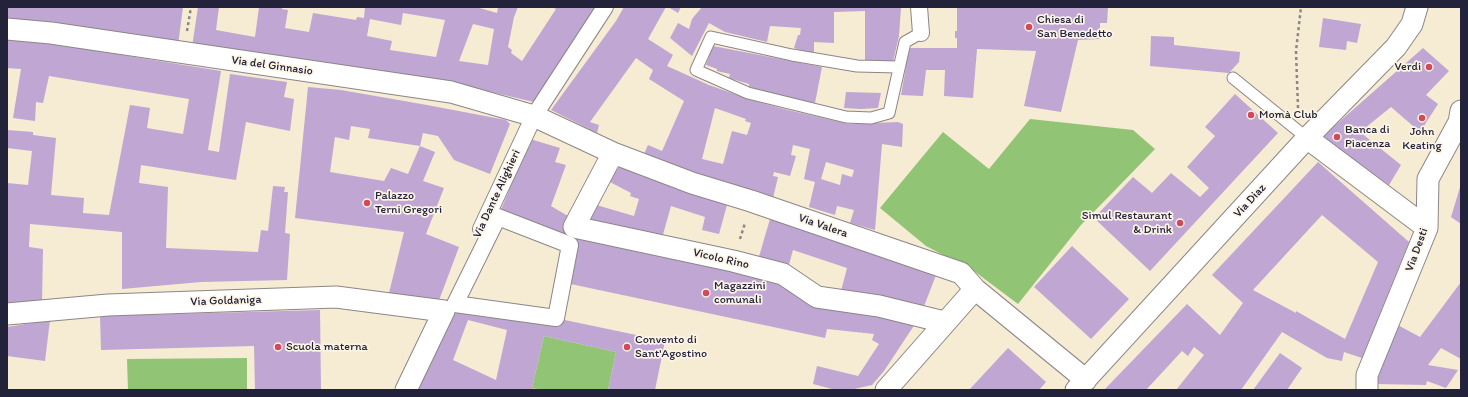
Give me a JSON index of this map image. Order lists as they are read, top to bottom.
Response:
{
  "streets": {
    "street": [
      "Via del Ginnasio",
      "Via Dante Alighieri",
      "Via Diaz",
      "Via Valera",
      "Via Desti",
      "Vicolo Rino",
      "Via Goldaniga"
    ]
  },
  "crossings": [
    ["Via del Ginnasio", "Via Dante Alighieri"],
    ["Via del Ginnasio", "Via Valera"],
    ["Via Dante Alighieri", "Via Valera"],
    ["Via Dante Alighieri", "Via Goldaniga"],
    ["Via Diaz", "Via Valera"],
    ["Via Valera", "Vicolo Rino"]
  ],
  "places": [
    "Chiesa di San Benedetto",
    "Verdi",
    "Momà Club",
    "John Keating",
    "Banca di Piacenza",
    "Palazzo Terni Gregori",
    "Simul Restaurant & Drink",
    "Magazzini comunali",
    "Scuola materna",
    "Convento di Sant'Agostino"
  ]
}
